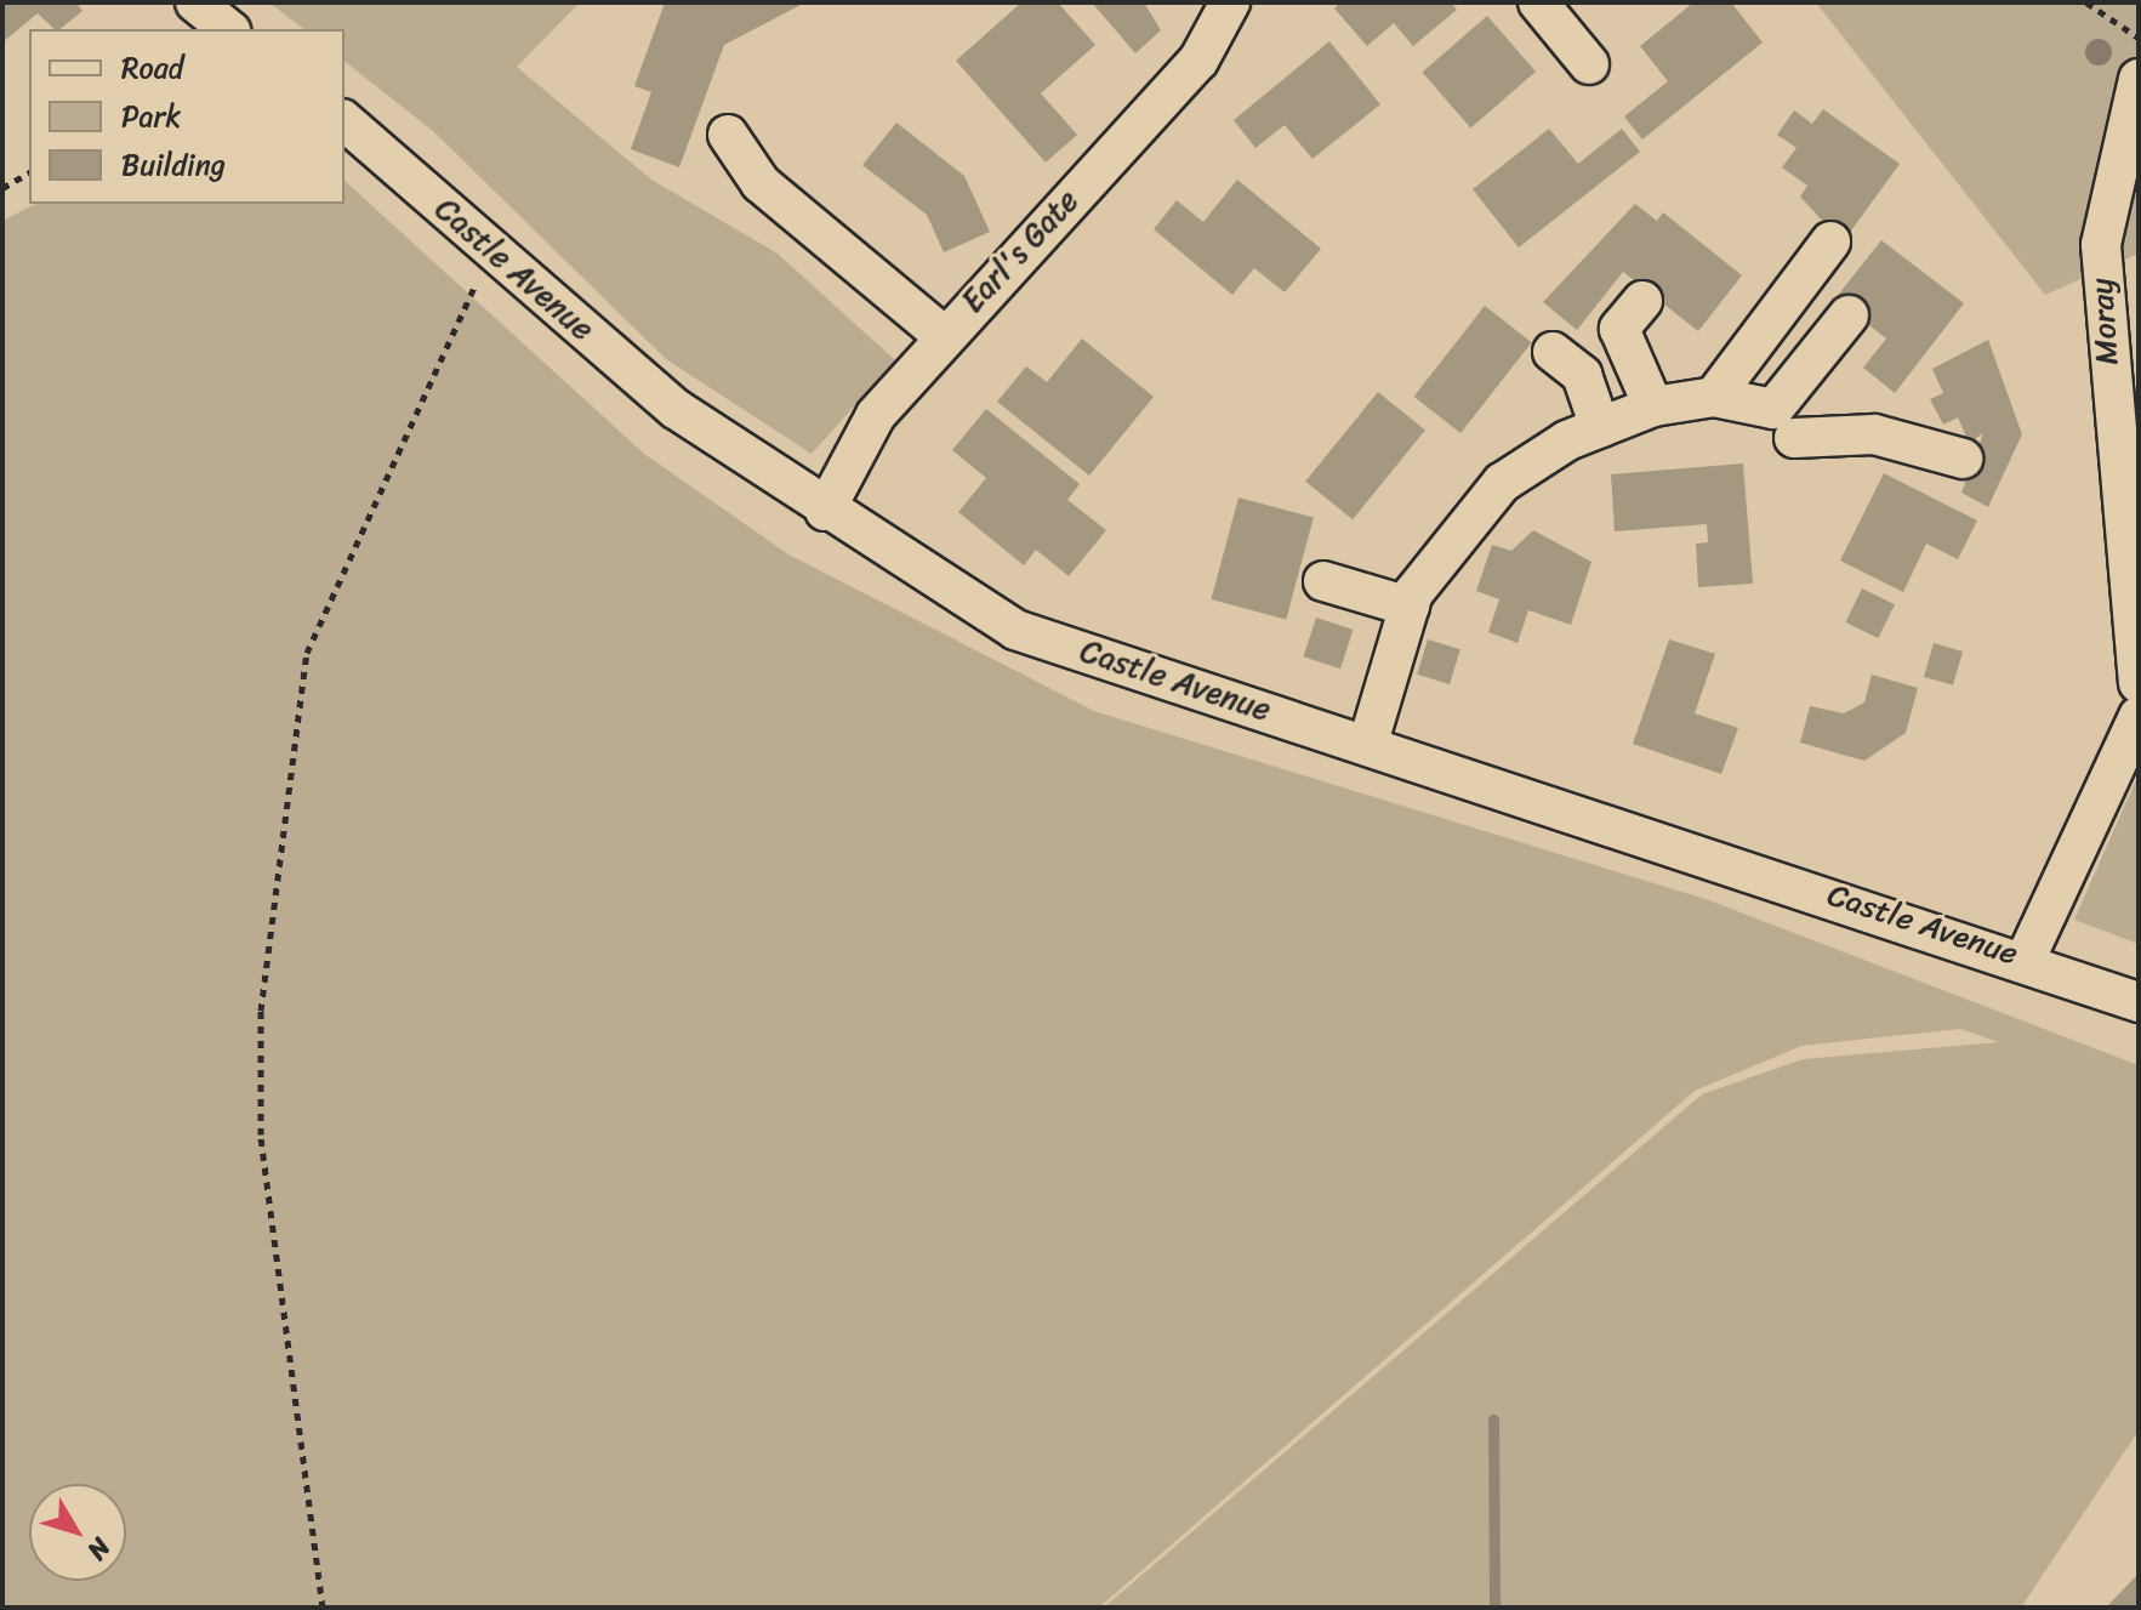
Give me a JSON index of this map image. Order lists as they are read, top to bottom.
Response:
{
  "streets": {
    "street": ["Earl's Gate", "Castle Avenue", "Moray"]
  },
  "crossings": [
    ["Earl's Gate", "Castle Avenue"]
  ],
  "legend": ["Road", "Park", "Building"],
  "north": "bottom right"
}
